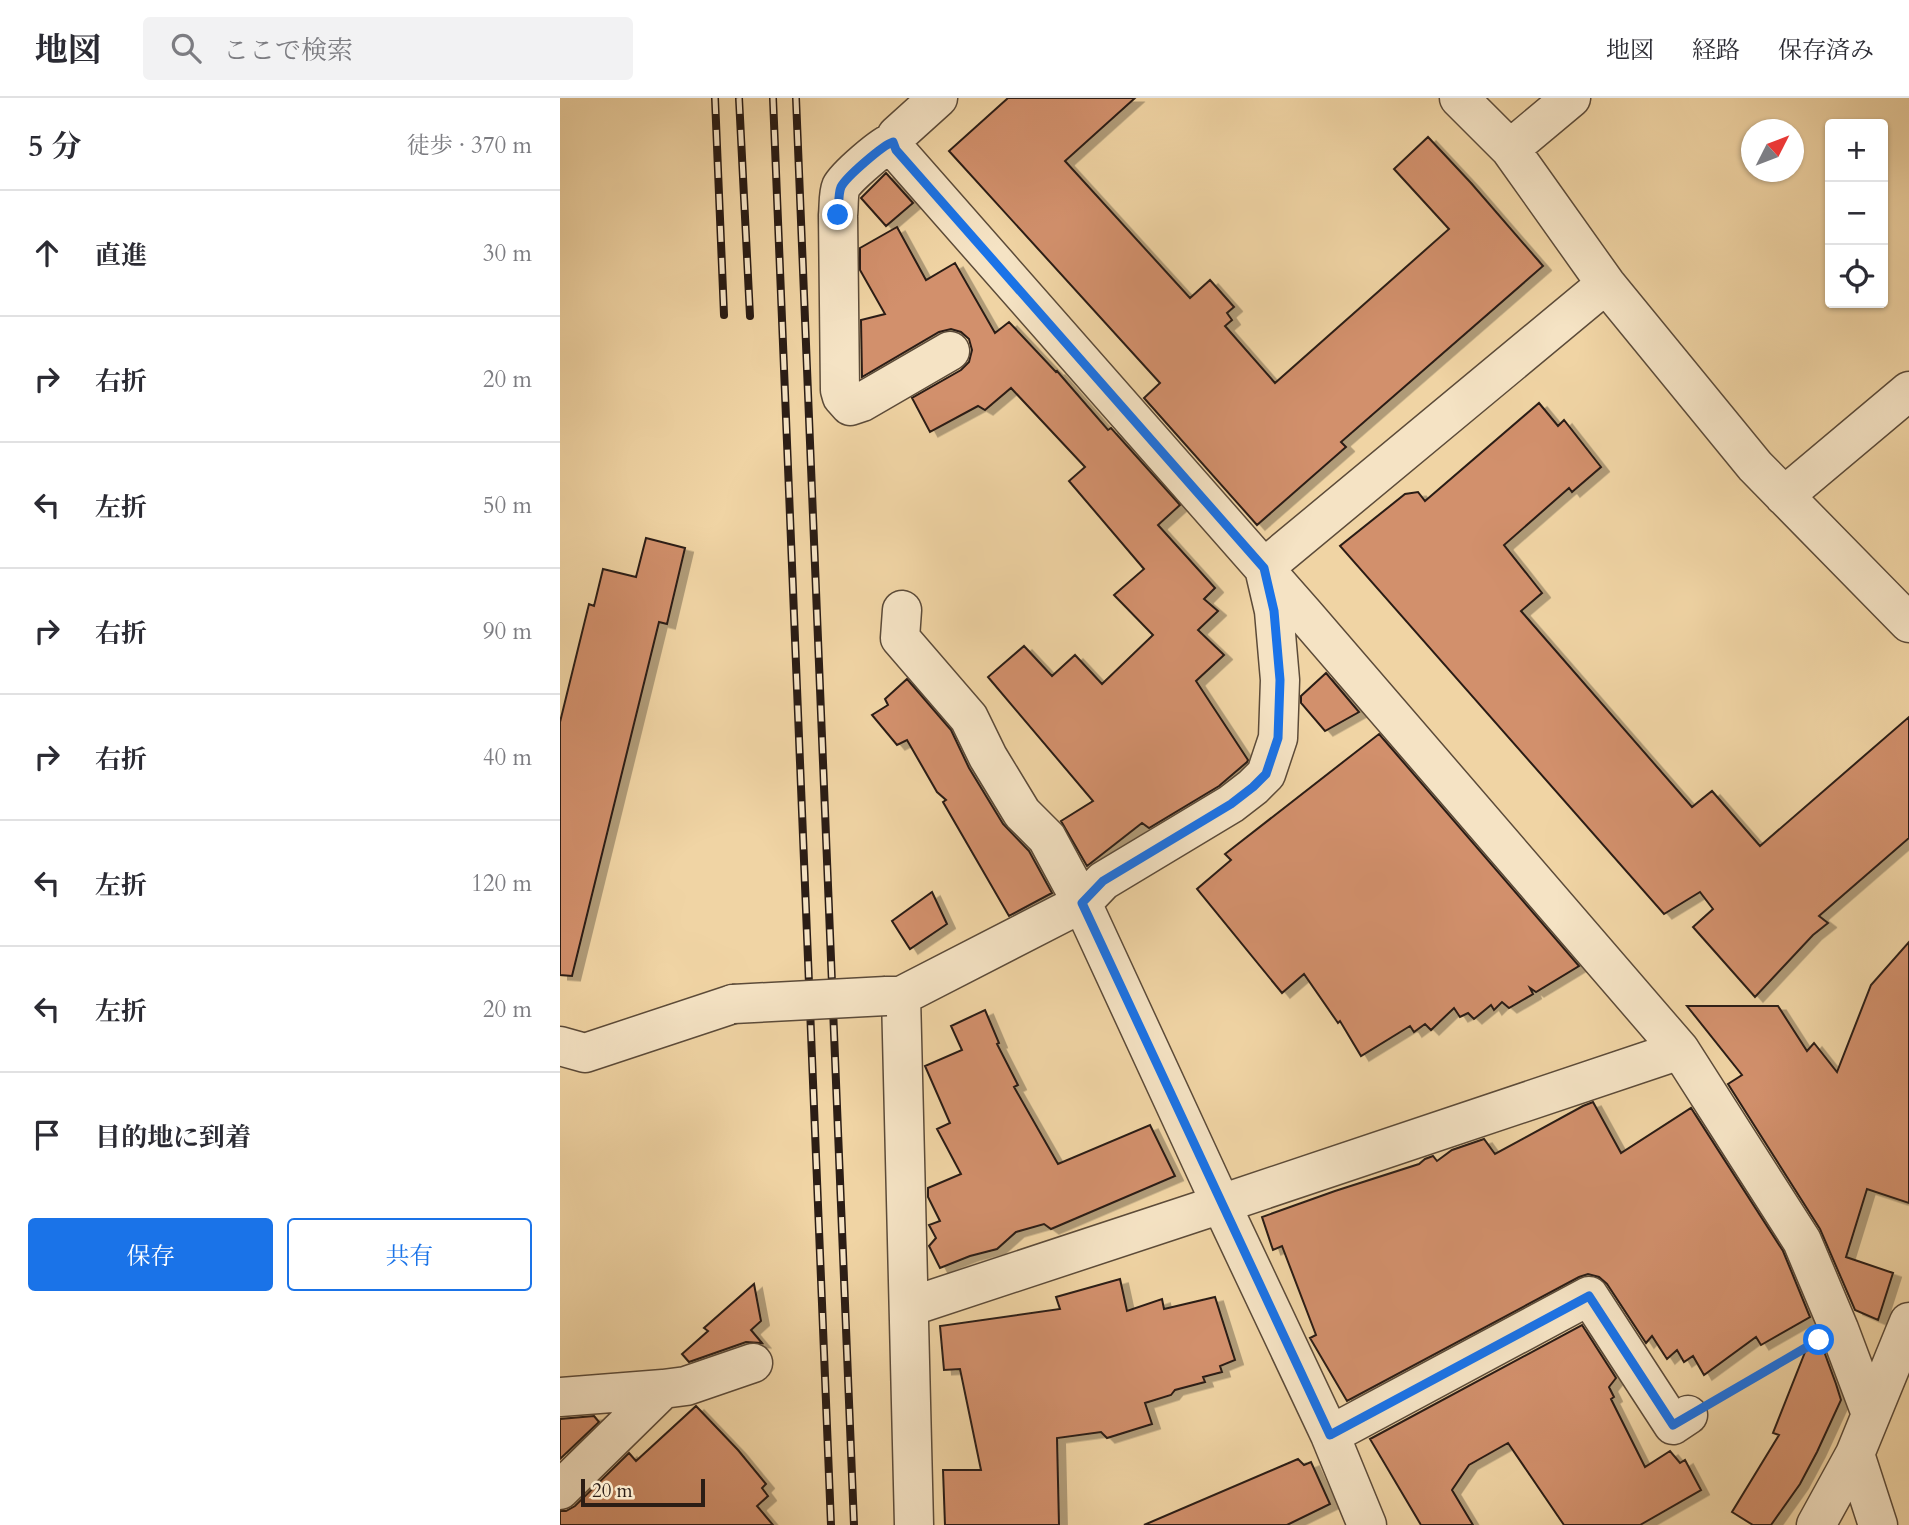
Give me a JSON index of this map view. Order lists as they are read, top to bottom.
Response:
{
  "scale_bar": "20 m",
  "north": "top right",
  "page": {
    "header": "地図",
    "search": "ここで検索",
    "nav": ["地図", "経路", "保存済み"],
    "heading": ["5 分", "徒歩 · 370 m"],
    "map_buttons": ["+", "−"],
    "list": [
      ["直進", "30 m"],
      ["右折", "20 m"],
      ["左折", "50 m"],
      ["右折", "90 m"],
      ["右折", "40 m"],
      ["左折", "120 m"],
      ["左折", "20 m"],
      "目的地に到着"
    ],
    "buttons": ["保存", "共有"],
    "scale": "20 m"
  }
}
